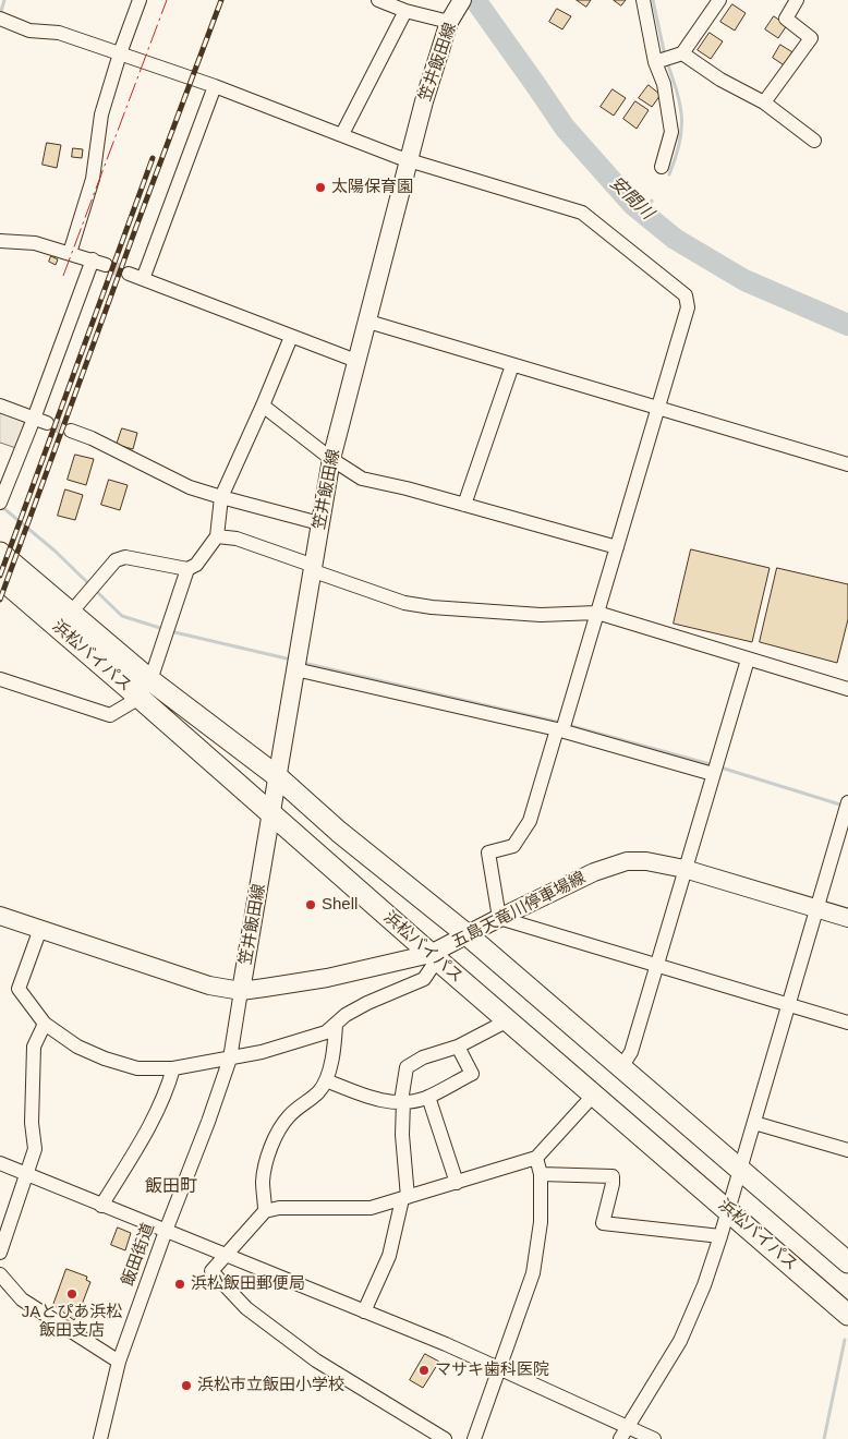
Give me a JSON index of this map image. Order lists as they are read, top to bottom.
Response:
{
  "streets": {
    "highway": ["浜松バイパス"],
    "main road": ["笠井飯田線", "五島天竜川停車場線"],
    "street": ["飯田街道"]
  },
  "crossings": [
    ["笠井飯田線", "浜松バイパス"],
    ["笠井飯田線", "五島天竜川停車場線"],
    ["笠井飯田線", "飯田街道"],
    ["浜松バイパス", "五島天竜川停車場線"],
    ["五島天竜川停車場線", "飯田街道"]
  ],
  "districts": ["飯田町"],
  "water": ["安間川"],
  "places": [
    "太陽保育園",
    "Shell",
    "浜松飯田郵便局",
    "JAとぴあ浜松 飯田支店",
    "マサキ歯科医院",
    "浜松市立飯田小学校"
  ]
}
